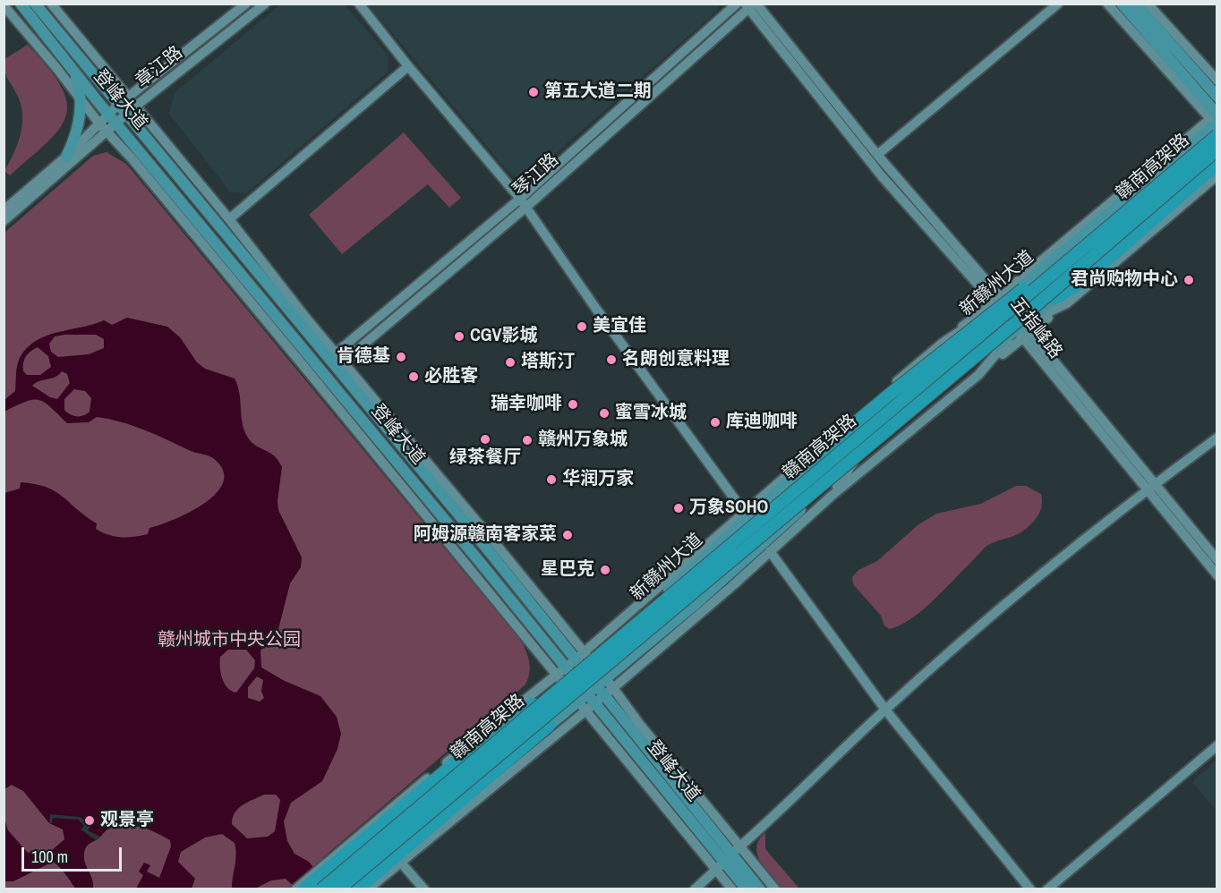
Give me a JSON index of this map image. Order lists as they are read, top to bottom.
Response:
{
  "streets": {
    "highway": ["赣南高架路"],
    "main road": ["登峰大道", "新赣州大道"],
    "street": ["章江路", "琴江路", "五指峰路"]
  },
  "crossings": [
    ["章江路", "登峰大道"],
    ["登峰大道", "琴江路"],
    ["登峰大道", "新赣州大道"],
    ["赣南高架路", "新赣州大道"],
    ["琴江路", "五指峰路"],
    ["新赣州大道", "五指峰路"]
  ],
  "parks": ["赣州城市中央公园"],
  "places": [
    "第五大道二期",
    "君尚购物中心",
    "美宜佳",
    "CGV影城",
    "肯德基",
    "名朗创意料理",
    "塔斯汀",
    "必胜客",
    "瑞幸咖啡",
    "蜜雪冰城",
    "库迪咖啡",
    "绿茶餐厅",
    "赣州万象城",
    "华润万家",
    "万象SOHO",
    "阿姆源赣南客家菜",
    "星巴克",
    "观景亭"
  ],
  "scale_bar": "100 m"
}
